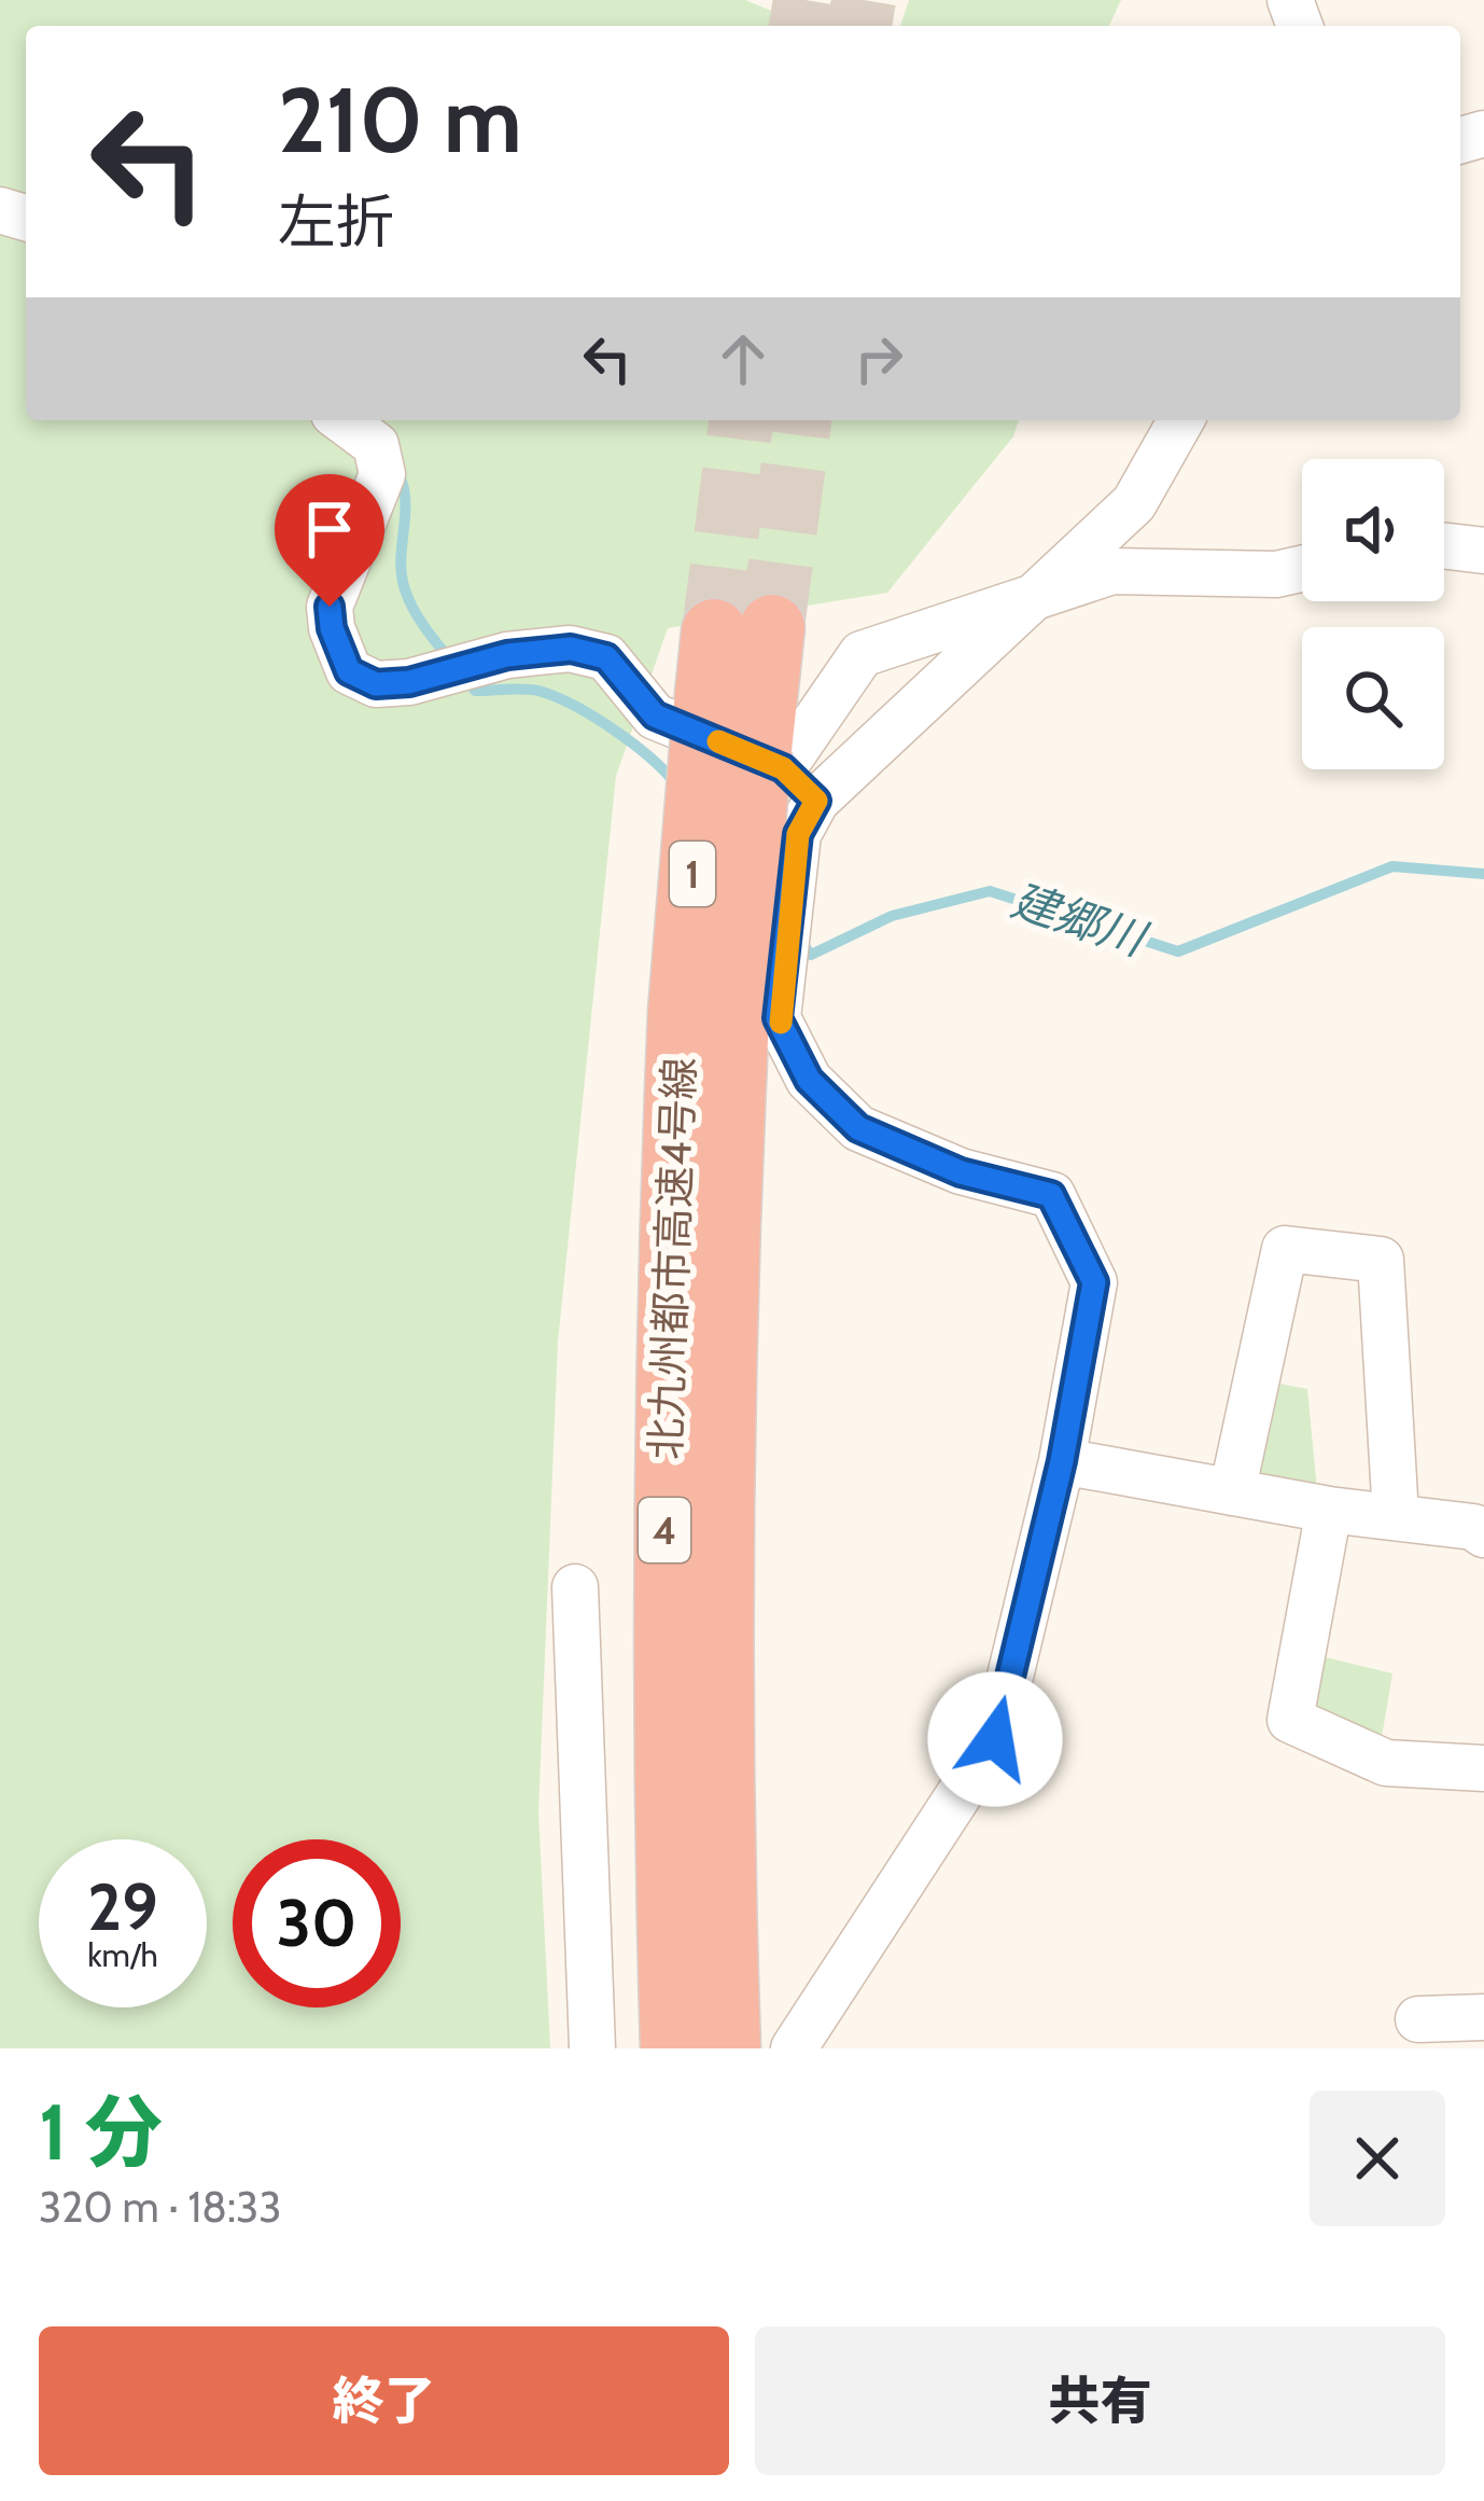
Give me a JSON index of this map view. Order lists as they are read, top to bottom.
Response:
{
  "streets": {
    "highway": ["北九州都市高速4号線", "4"]
  },
  "crossings": [
    ["北九州都市高速4号線", "4"]
  ],
  "water": ["建郷川"],
  "page": {
    "turn": ["210 m", "左折"],
    "speed": "29 km/h",
    "limit": "30",
    "heading": ["1 分", "320 m · 18:33"],
    "buttons": ["終了", "共有"]
  }
}
